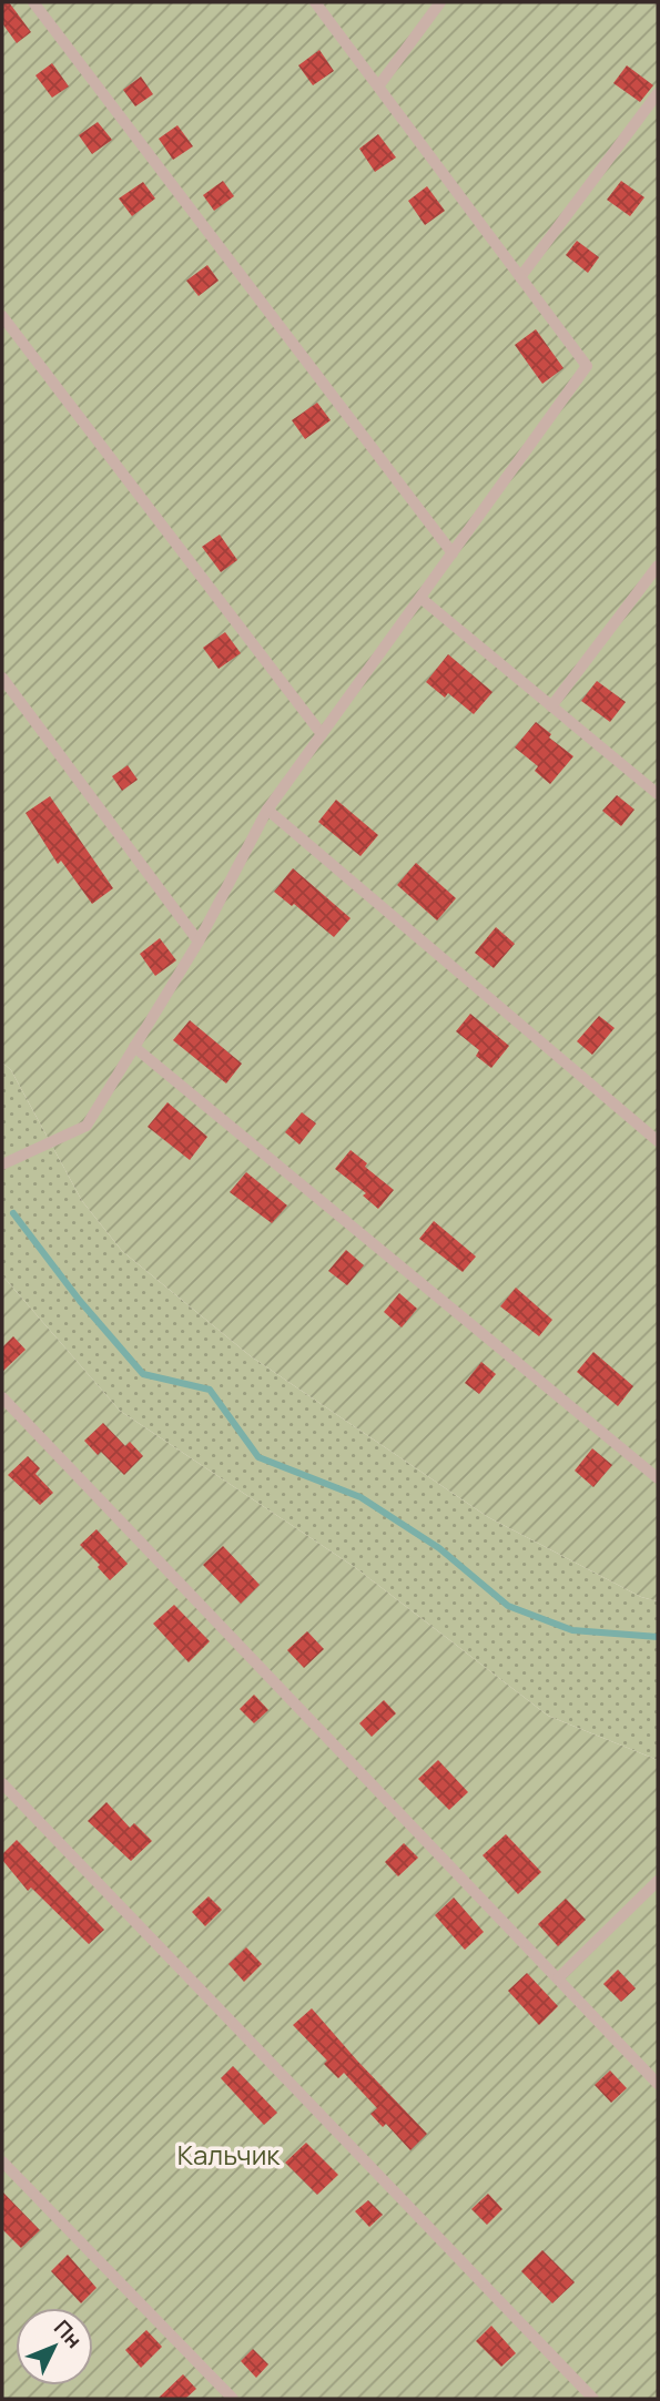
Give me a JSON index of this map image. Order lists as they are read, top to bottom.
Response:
{
  "parks": ["Кальчик"],
  "north": "top right"
}
